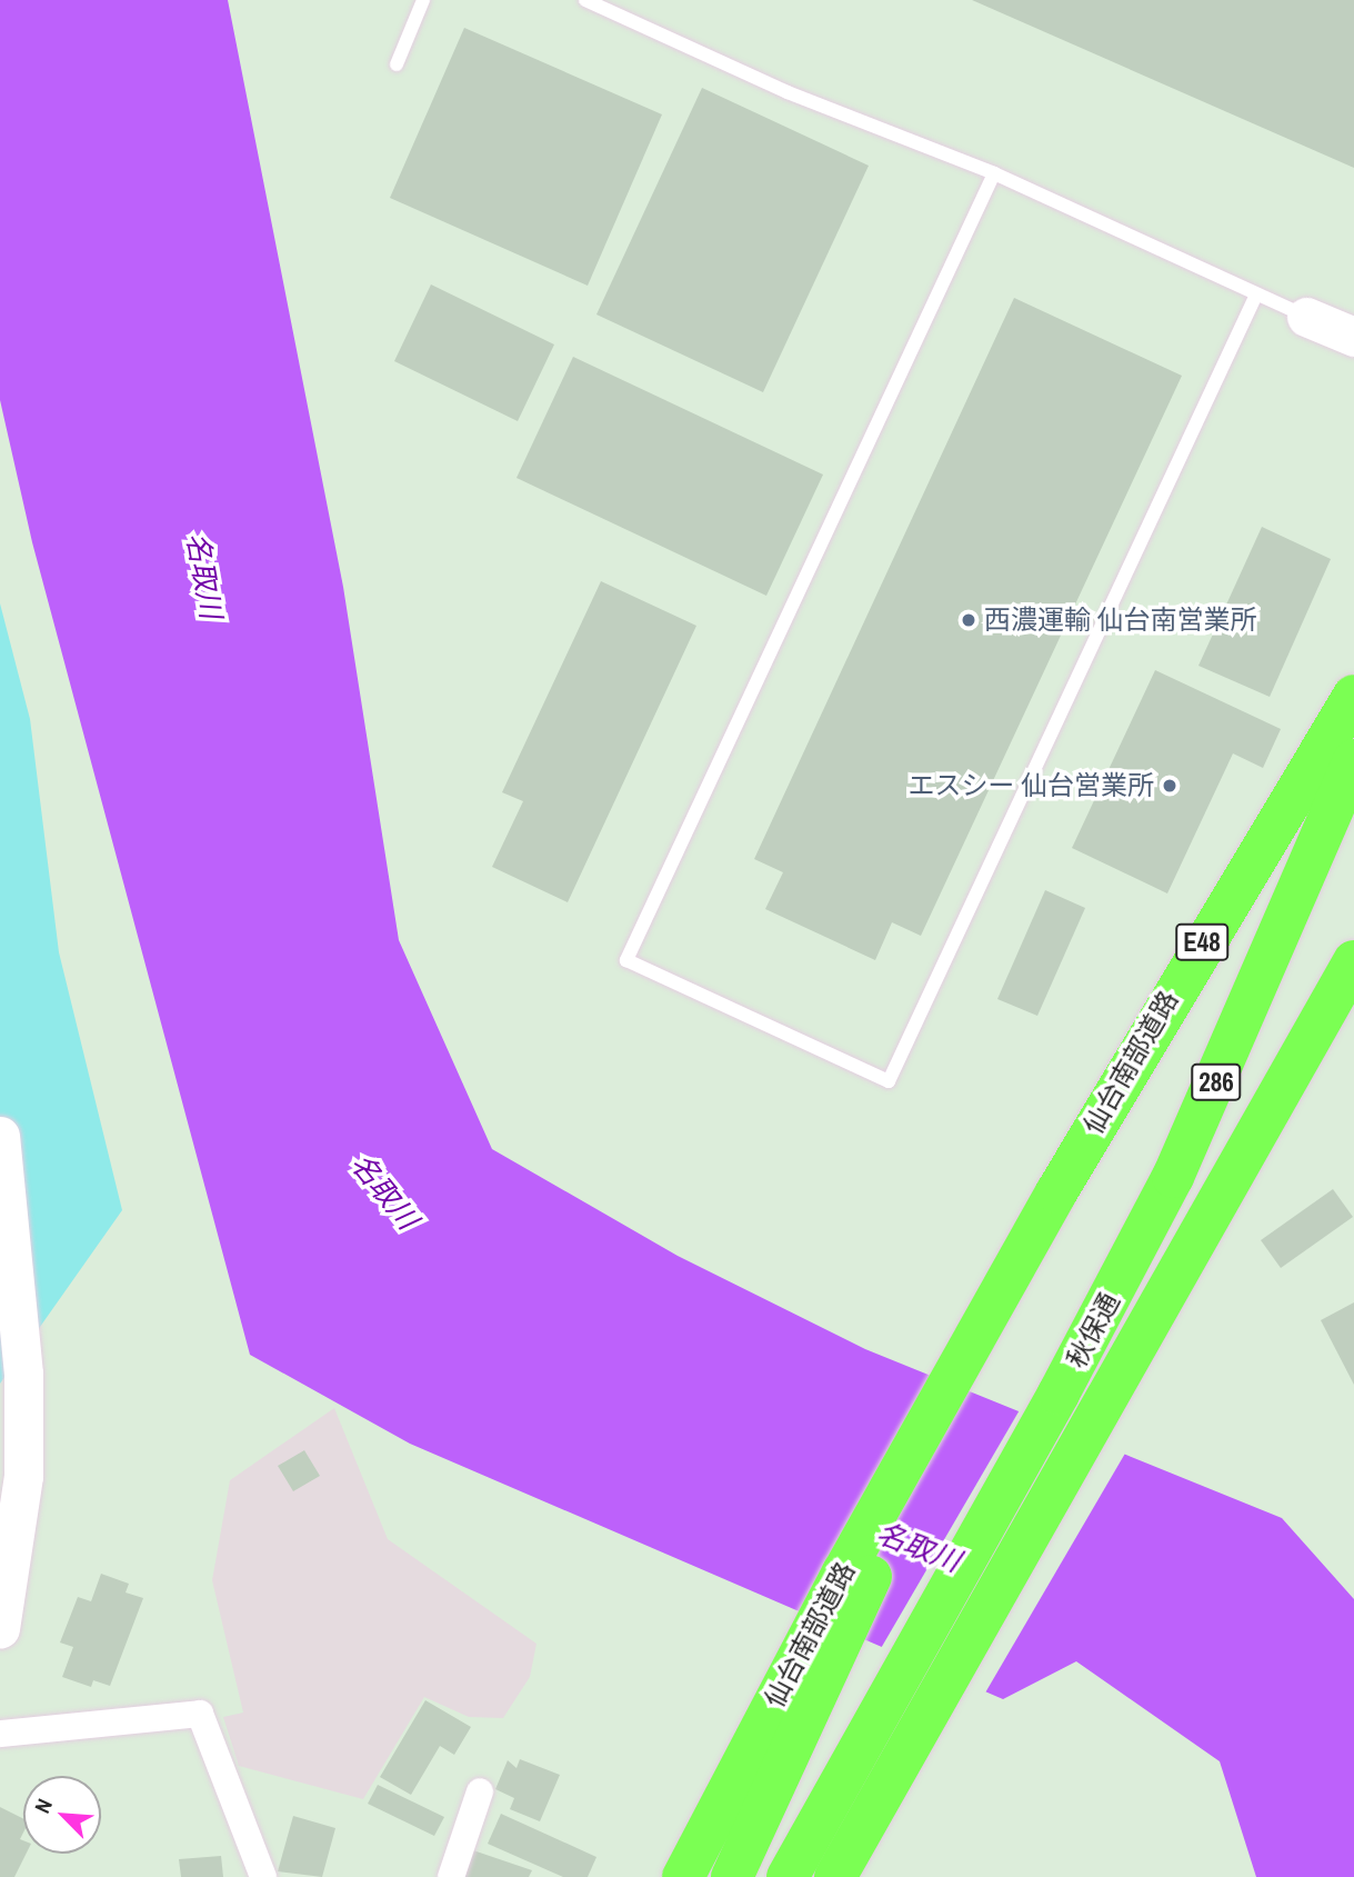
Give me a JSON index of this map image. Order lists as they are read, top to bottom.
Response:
{
  "streets": {
    "highway": [
      "E48",
      "仙台南部道路",
      "286",
      "秋保通"
    ]
  },
  "water": ["名取川"],
  "places": ["西濃運輸 仙台南営業所", "エスシー 仙台営業所"],
  "north": "top left"
}
